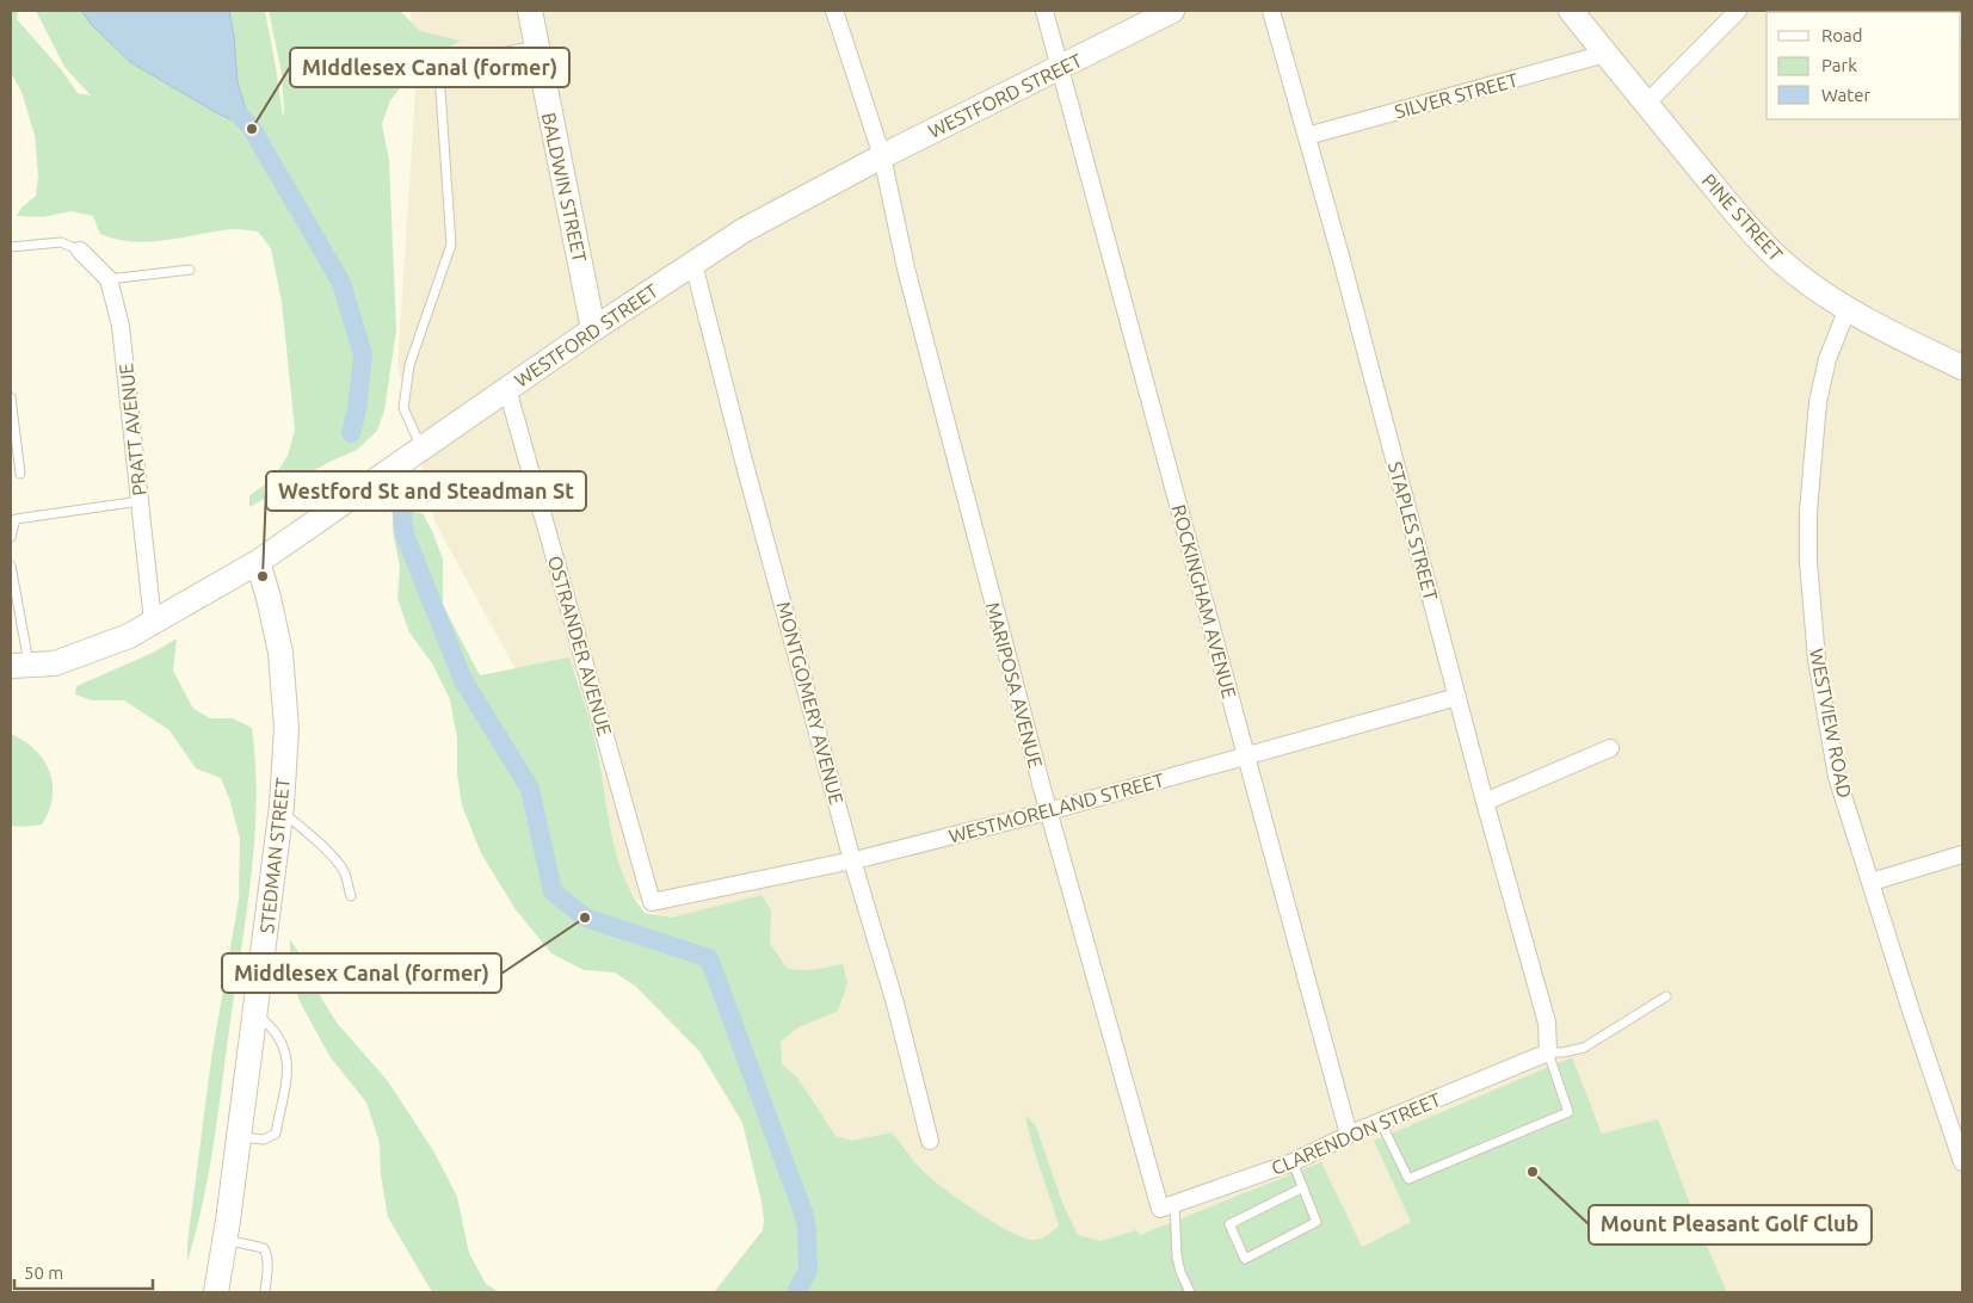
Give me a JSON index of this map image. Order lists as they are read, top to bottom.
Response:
{
  "streets": {
    "main road": [
      "WESTFORD STREET",
      "BALDWIN STREET",
      "PINE STREET",
      "STEDMAN STREET"
    ],
    "street": [
      "SILVER STREET",
      "PRATT AVENUE",
      "STAPLES STREET",
      "ROCKINGHAM AVENUE",
      "OSTRANDER AVENUE",
      "MARIPOSA AVENUE",
      "MONTGOMERY AVENUE",
      "WESTVIEW ROAD",
      "WESTMORELAND STREET",
      "CLARENDON STREET"
    ]
  },
  "crossings": [
    ["WESTFORD STREET", "BALDWIN STREET"],
    ["WESTFORD STREET", "PRATT AVENUE"],
    ["WESTFORD STREET", "ROCKINGHAM AVENUE"],
    ["WESTFORD STREET", "OSTRANDER AVENUE"],
    ["WESTFORD STREET", "MARIPOSA AVENUE"],
    ["WESTFORD STREET", "MONTGOMERY AVENUE"],
    ["WESTFORD STREET", "STEDMAN STREET"],
    ["SILVER STREET", "PINE STREET"],
    ["SILVER STREET", "STAPLES STREET"],
    ["PINE STREET", "WESTVIEW ROAD"],
    ["STAPLES STREET", "WESTMORELAND STREET"],
    ["STAPLES STREET", "CLARENDON STREET"],
    ["ROCKINGHAM AVENUE", "WESTMORELAND STREET"],
    ["ROCKINGHAM AVENUE", "CLARENDON STREET"],
    ["OSTRANDER AVENUE", "WESTMORELAND STREET"],
    ["MARIPOSA AVENUE", "WESTMORELAND STREET"],
    ["MARIPOSA AVENUE", "CLARENDON STREET"],
    ["MONTGOMERY AVENUE", "WESTMORELAND STREET"]
  ],
  "places": [
    "MIddlesex Canal (former)",
    "Westford St and Steadman St",
    "Middlesex Canal (former)",
    "Mount Pleasant Golf Club"
  ],
  "legend": ["Road", "Park", "Water"],
  "scale_bar": "50 m"
}
